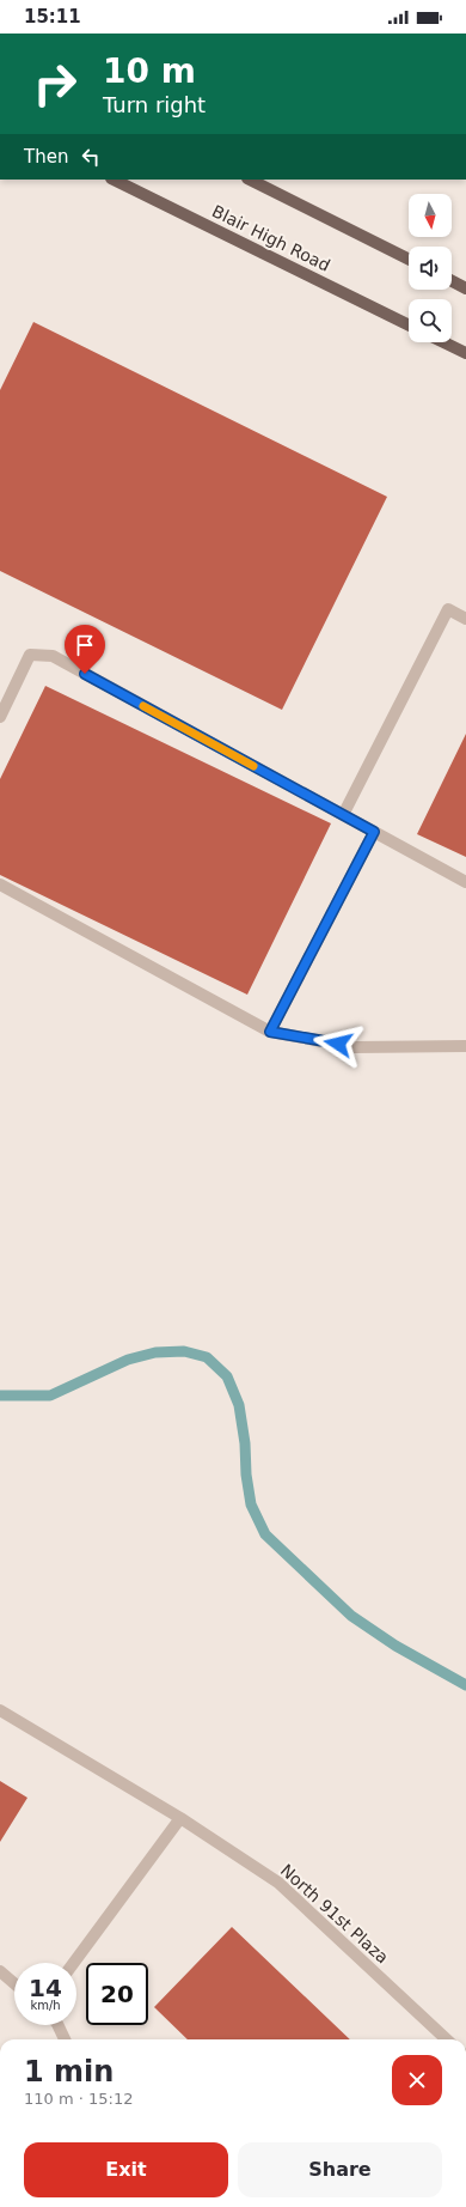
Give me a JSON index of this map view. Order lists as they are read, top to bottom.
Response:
{
  "streets": {
    "main road": ["Blair High Road"],
    "street": ["North 91st Plaza"]
  },
  "north": "bottom",
  "page": {
    "status": "15:11",
    "turn": ["10 m", "Turn right"],
    "then": "Then",
    "speed": "14 km/h",
    "limit": "20",
    "heading": ["1 min", "110 m · 15:12"],
    "buttons": ["Exit", "Share"]
  }
}
